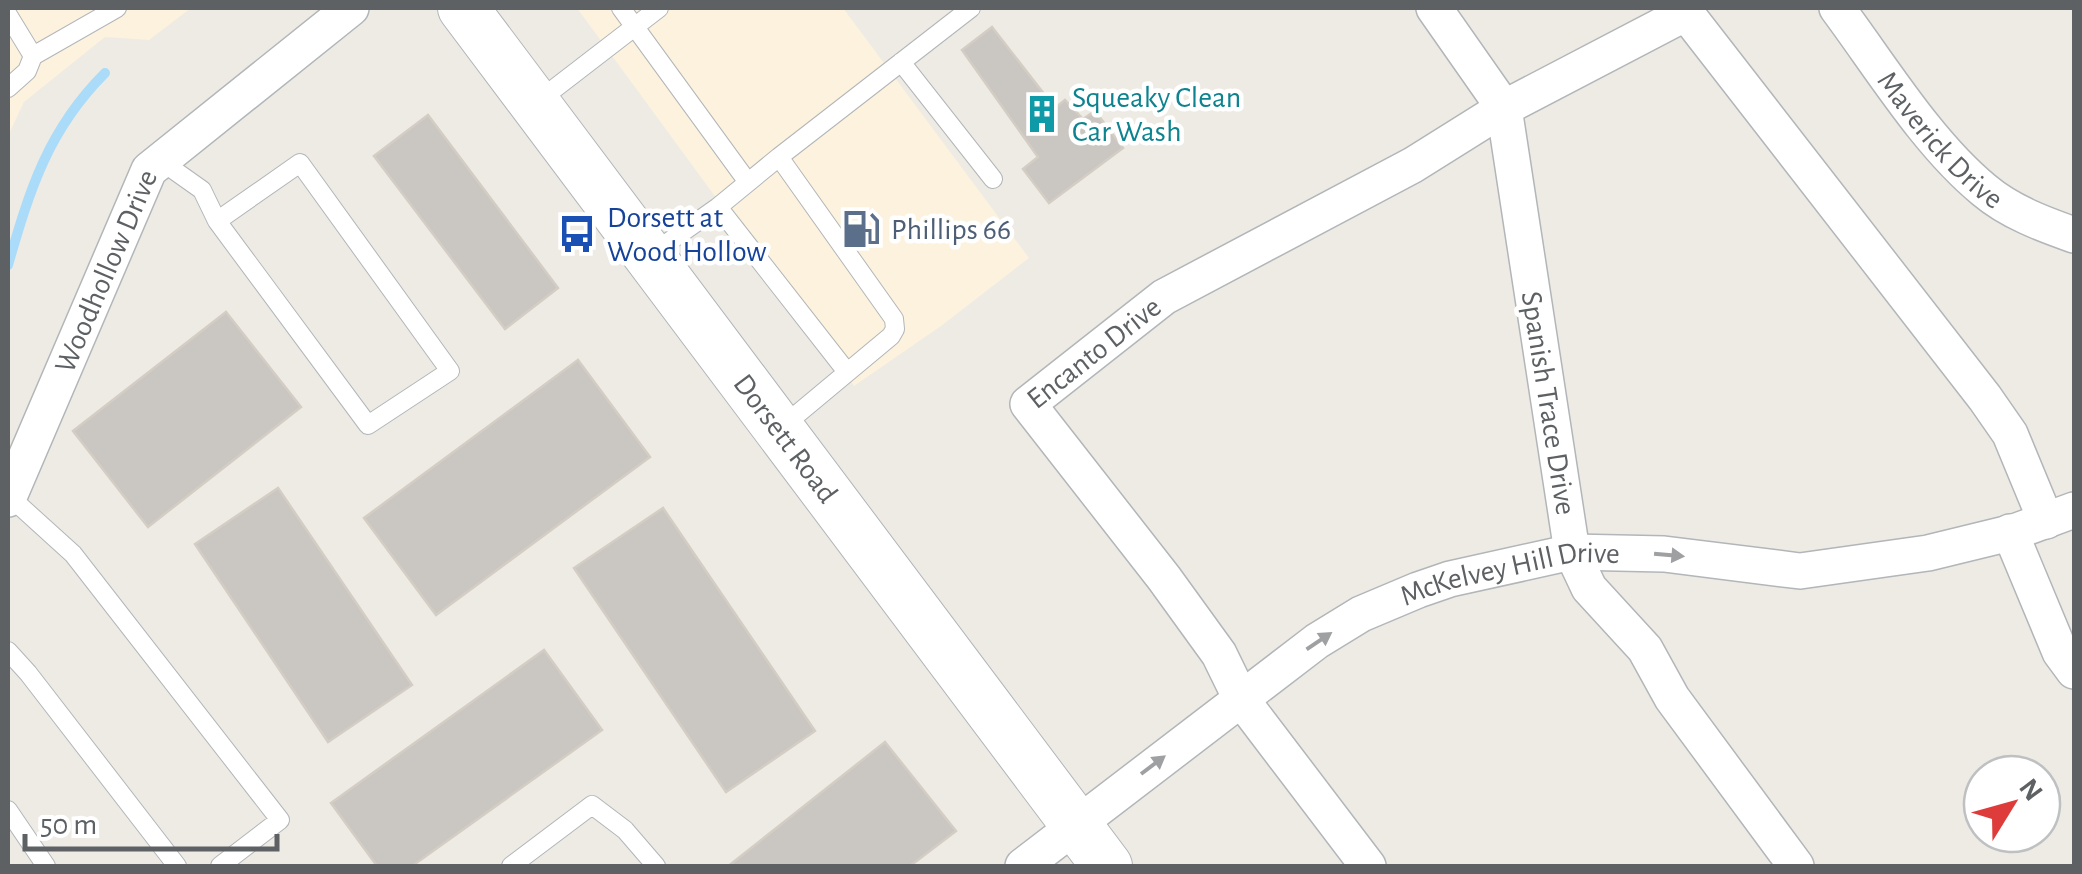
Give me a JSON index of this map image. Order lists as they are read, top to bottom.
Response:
{
  "streets": {
    "main road": ["Dorsett Road"],
    "street": [
      "Maverick Drive",
      "Woodhollow Drive",
      "Encanto Drive",
      "Spanish Trace Drive",
      "McKelvey Hill Drive"
    ]
  },
  "crossings": [
    ["Encanto Drive", "Spanish Trace Drive"],
    ["Encanto Drive", "McKelvey Hill Drive"],
    ["Spanish Trace Drive", "McKelvey Hill Drive"],
    ["Dorsett Road", "McKelvey Hill Drive"]
  ],
  "one_way": ["McKelvey Hill Drive"],
  "places": {
    "building": ["Squeaky Clean Car Wash"],
    "fuel station": ["Phillips 66"],
    "bus stop": ["Dorsett at Wood Hollow"]
  },
  "scale_bar": "50 m",
  "north": "top right"
}
